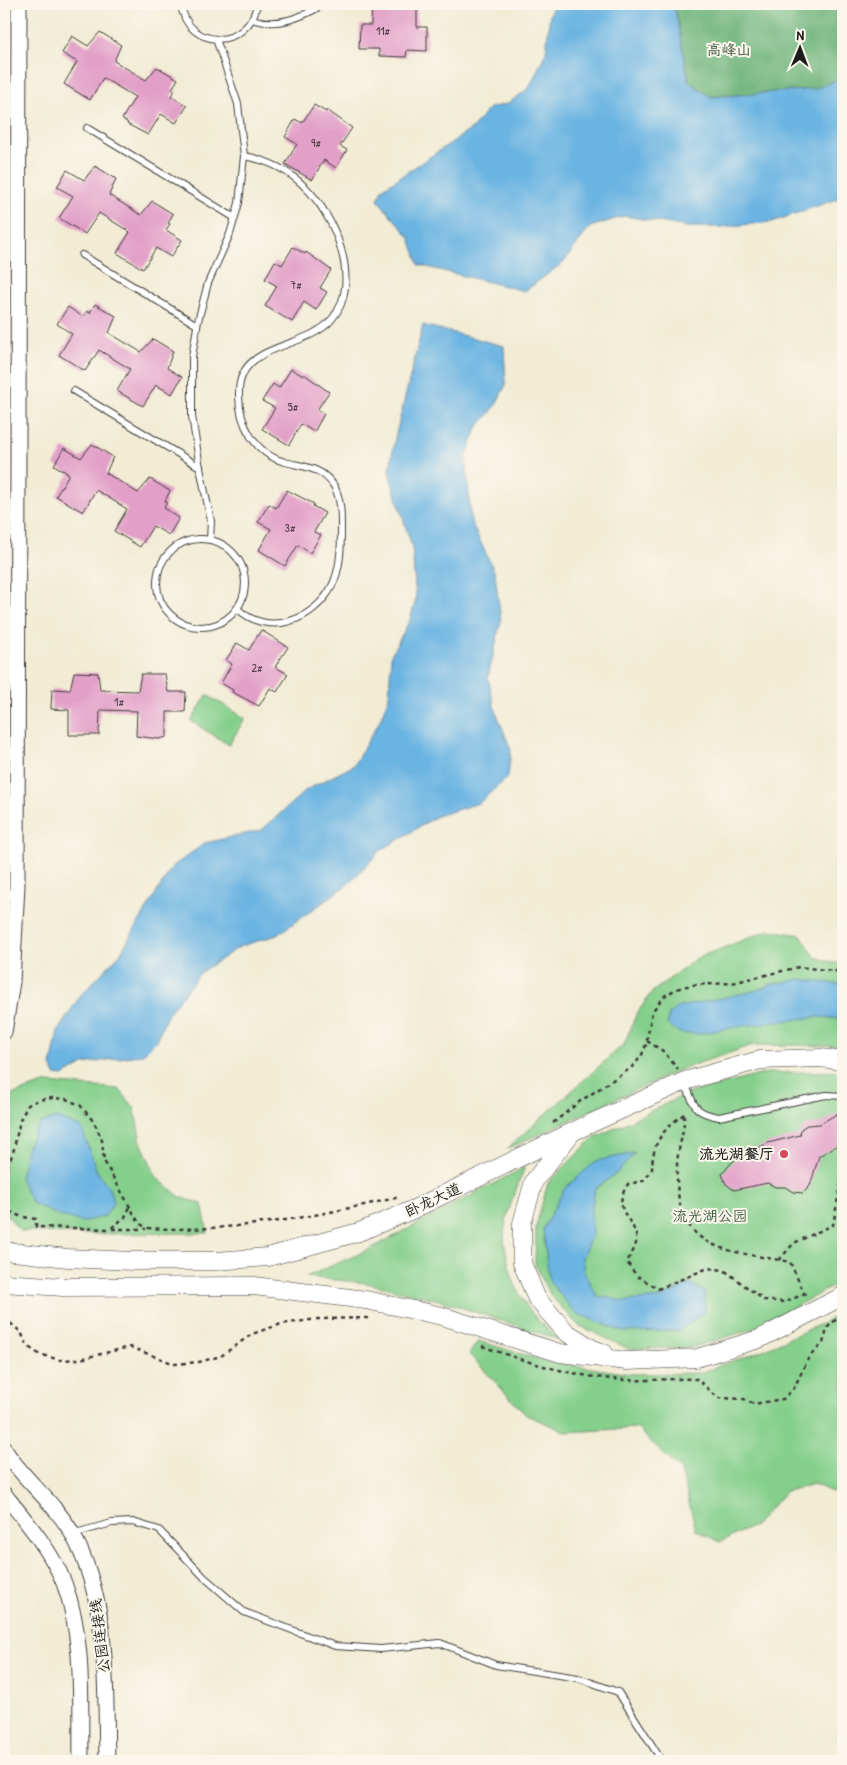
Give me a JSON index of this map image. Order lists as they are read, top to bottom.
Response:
{
  "streets": {
    "main road": ["卧龙大道"],
    "street": ["公园连接线"]
  },
  "parks": ["高峰山", "流光湖公园"],
  "places": ["流光湖餐厅"],
  "house_numbers": [
    "11#",
    "9#",
    "7#",
    "5#",
    "3#",
    "2#",
    "1#"
  ],
  "north": "top"
}
